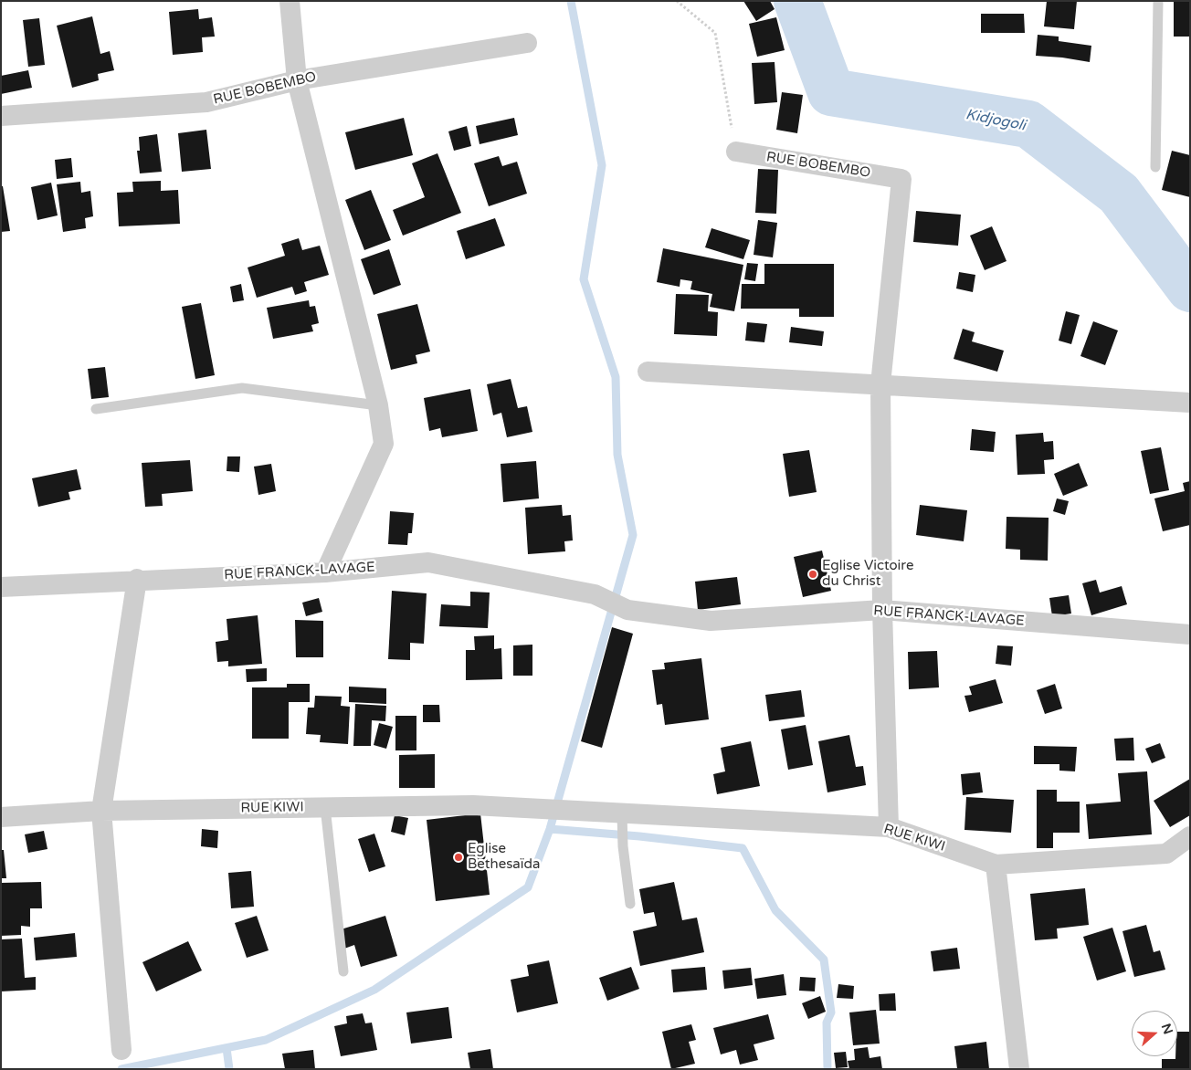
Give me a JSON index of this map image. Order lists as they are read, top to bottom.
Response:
{
  "streets": {
    "street": ["RUE BOBEMBO", "RUE FRANCK-LAVAGE", "RUE KIWI"]
  },
  "water": ["Kidjogoli"],
  "places": ["Eglise Victoire du Christ", "Eglise Bethesaïda"],
  "north": "right"
}
